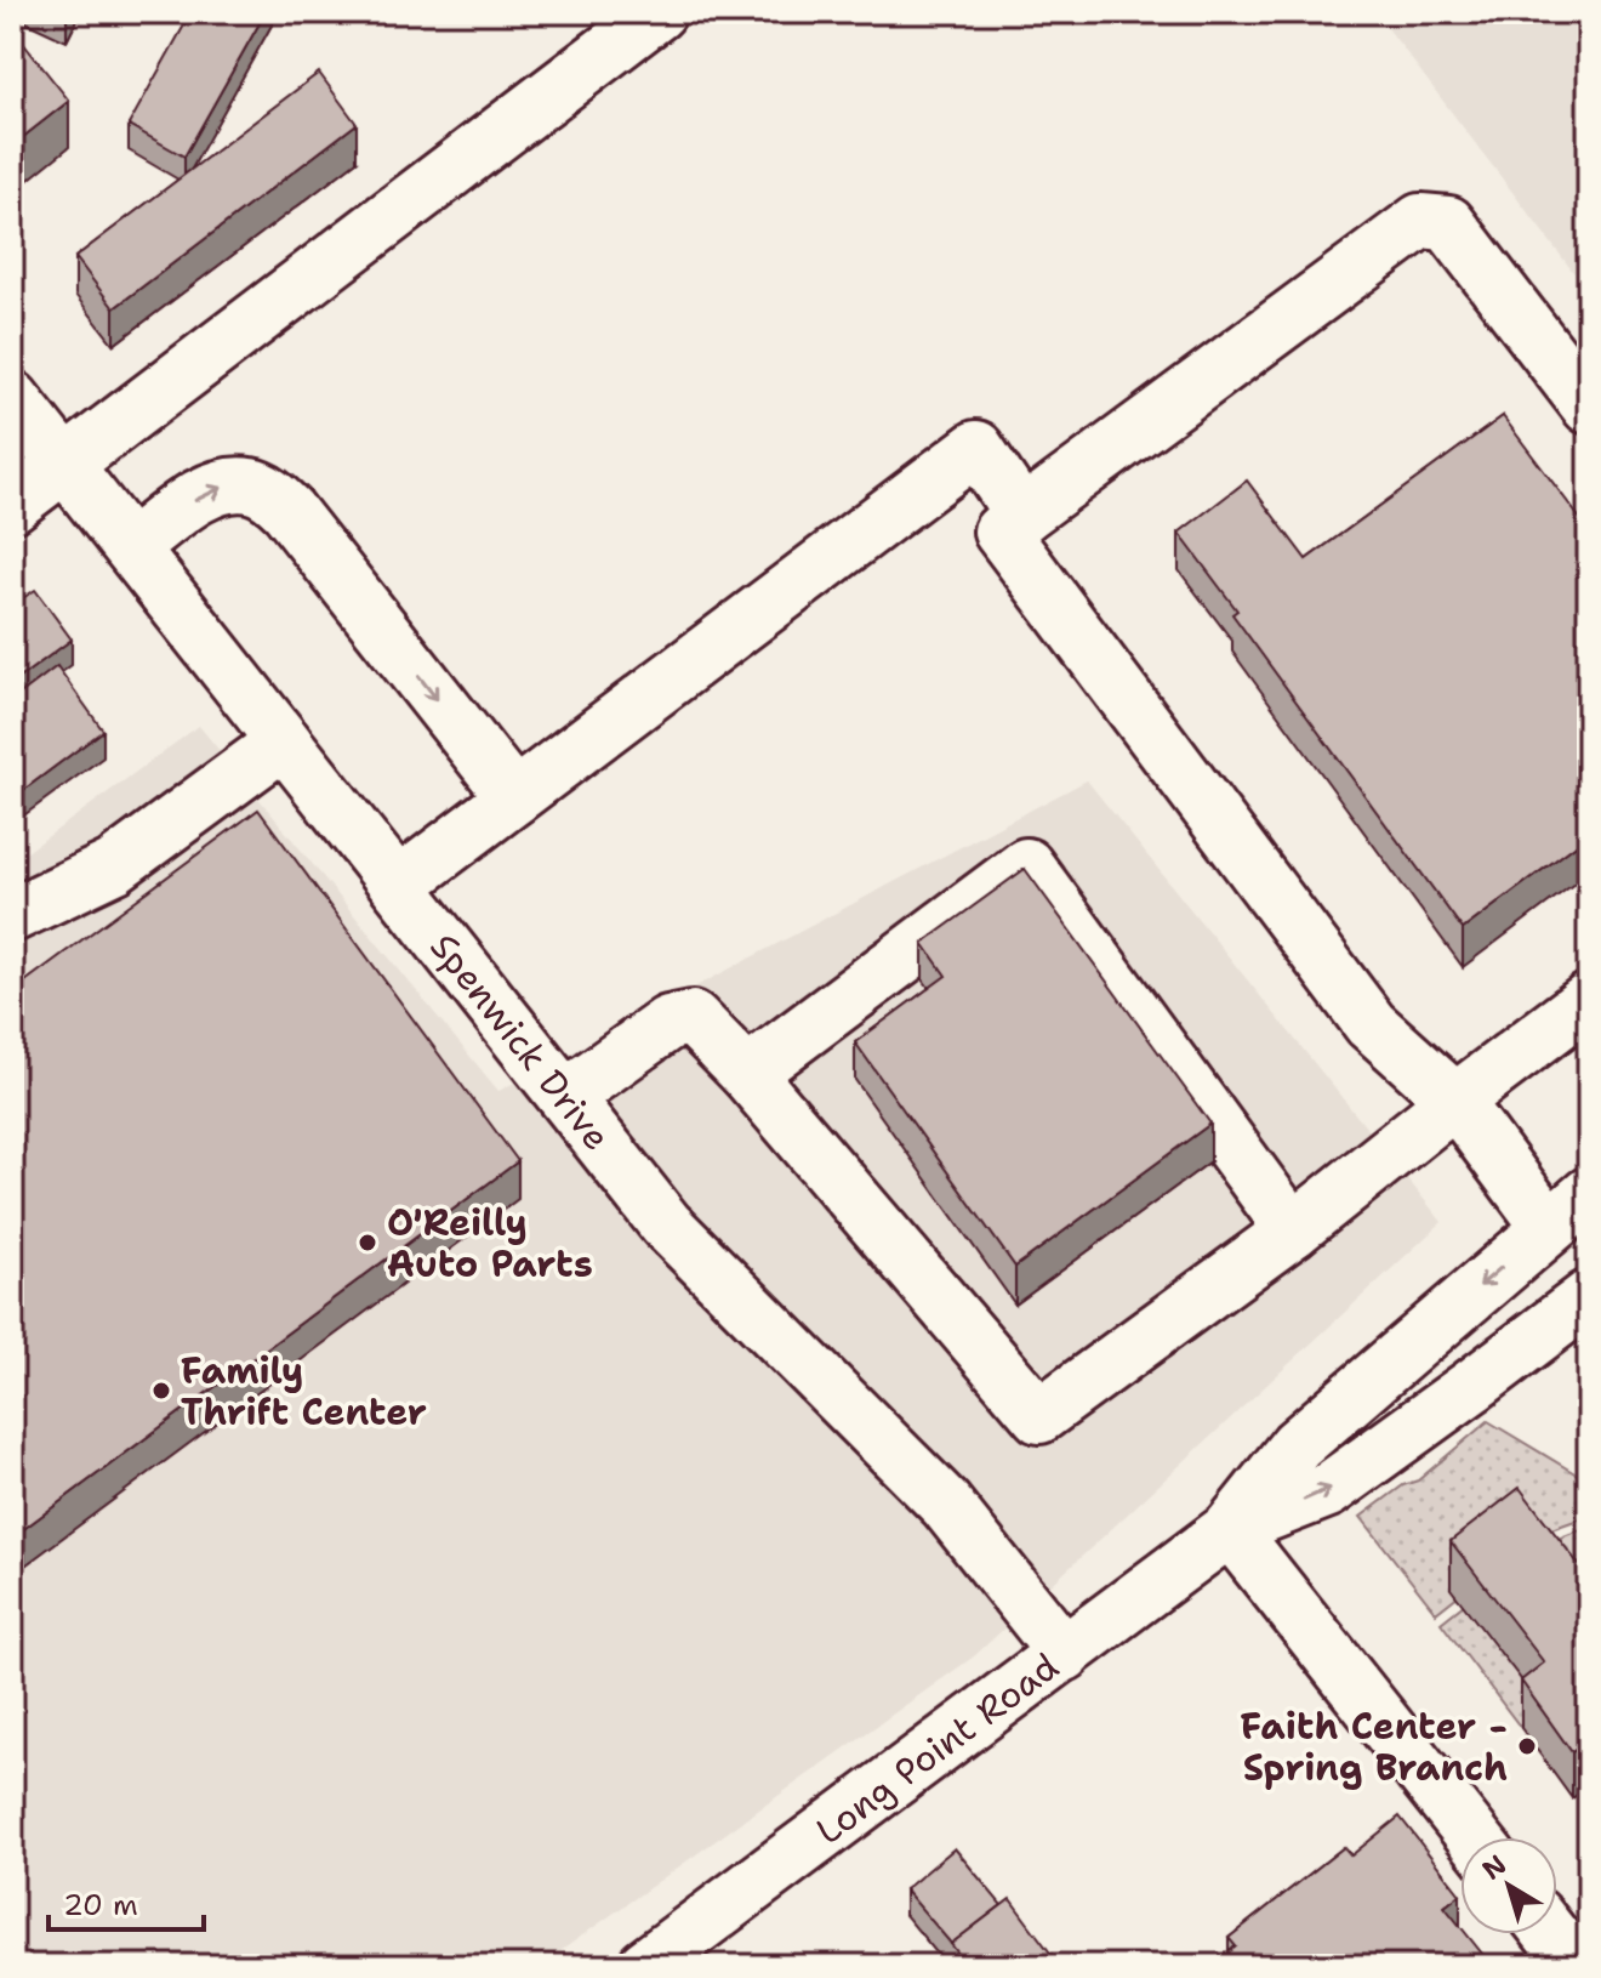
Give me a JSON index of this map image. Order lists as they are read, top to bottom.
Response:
{
  "streets": {
    "street": ["Spenwick Drive", "Long Point Road"]
  },
  "crossings": [
    ["Spenwick Drive", "Long Point Road"]
  ],
  "places": ["O'Reilly Auto Parts", "Family Thrift Center", "Faith Center - Spring Branch"],
  "scale_bar": "20 m",
  "north": "top left"
}
